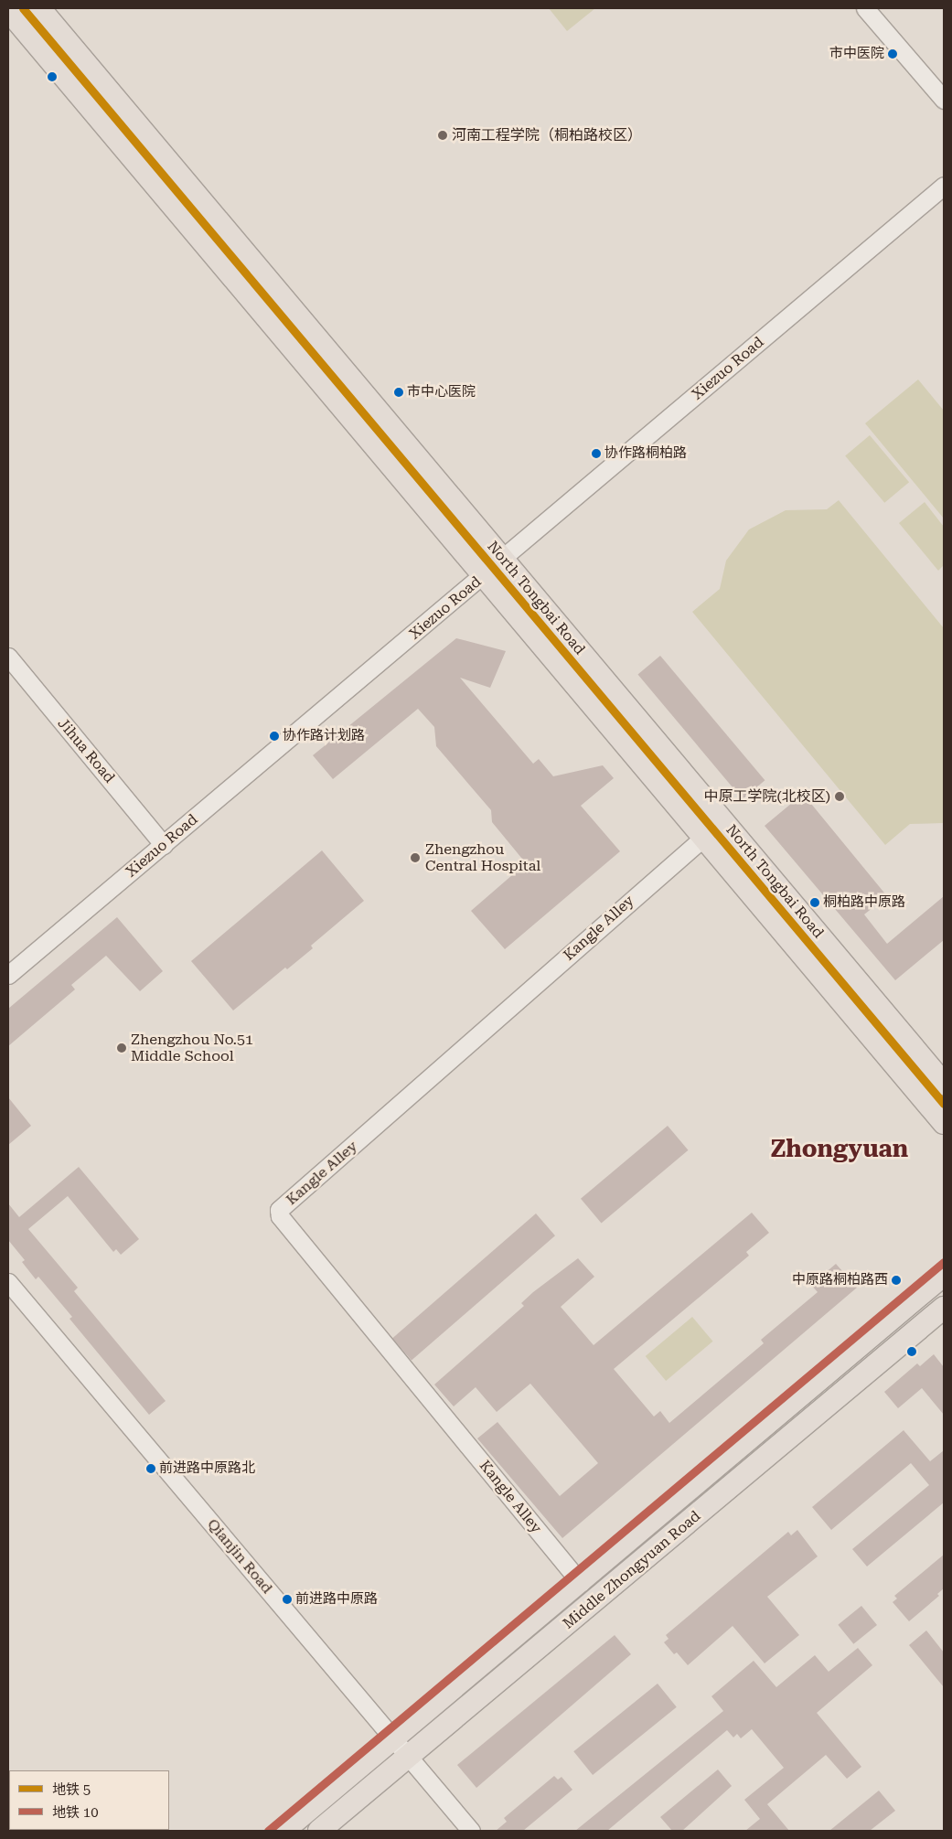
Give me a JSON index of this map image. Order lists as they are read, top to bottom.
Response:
{
  "streets": {
    "main road": ["North Tongbai Road", "Middle Zhongyuan Road"],
    "street": [
      "Xiezuo Road",
      "Jihua Road",
      "Kangle Alley",
      "Qianjin Road"
    ]
  },
  "crossings": [
    ["Xiezuo Road", "North Tongbai Road"],
    ["Xiezuo Road", "Jihua Road"],
    ["North Tongbai Road", "Kangle Alley"],
    ["Kangle Alley", "Middle Zhongyuan Road"],
    ["Qianjin Road", "Middle Zhongyuan Road"]
  ],
  "districts": ["Zhongyuan"],
  "places": [
    "市中医院",
    "河南工程学院（桐柏路校区）",
    "市中心医院",
    "协作路桐柏路",
    "协作路计划路",
    "中原工学院(北校区)",
    "Zhengzhou Central Hospital",
    "桐柏路中原路",
    "Zhengzhou No.51 Middle School",
    "中原路桐柏路西",
    "前进路中原路北",
    "前进路中原路"
  ],
  "lines": ["metro line 5", "metro line 10"],
  "legend": ["地铁 5", "地铁 10"]
}
